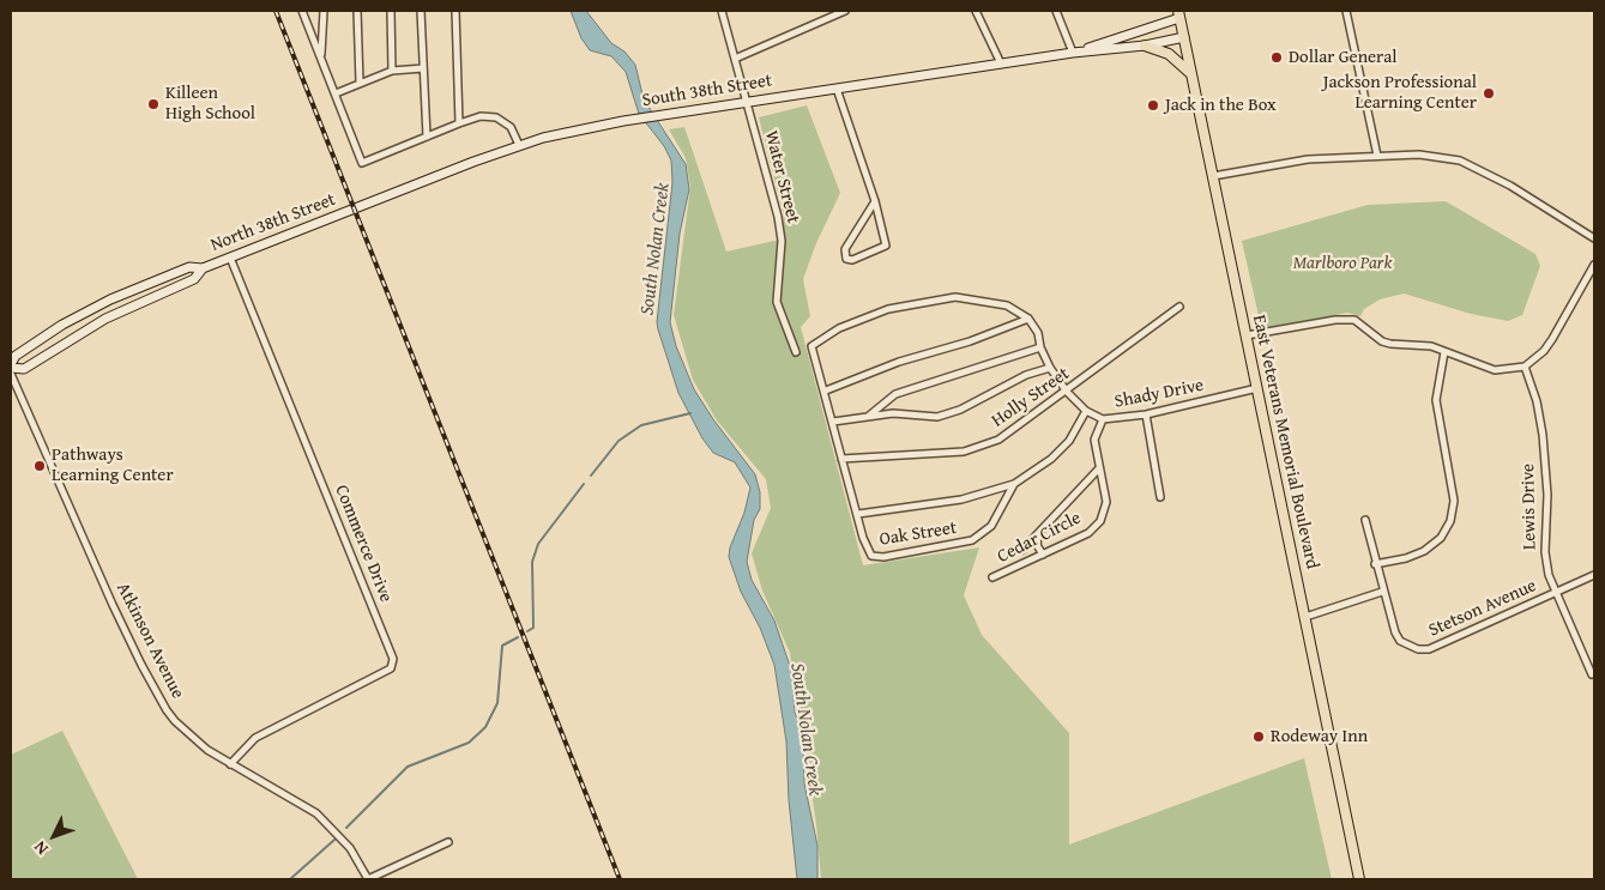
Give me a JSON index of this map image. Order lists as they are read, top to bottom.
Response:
{
  "streets": {
    "main road": ["South 38th Street", "North 38th Street", "East Veterans Memorial Boulevard"],
    "street": [
      "Water Street",
      "Shady Drive",
      "Holly Street",
      "Lewis Drive",
      "Oak Street",
      "Cedar Circle",
      "Commerce Drive",
      "Stetson Avenue",
      "Atkinson Avenue"
    ]
  },
  "crossings": [
    ["South 38th Street", "Water Street"],
    ["South 38th Street", "North 38th Street"],
    ["South 38th Street", "East Veterans Memorial Boulevard"],
    ["North 38th Street", "Commerce Drive"],
    ["Shady Drive", "Holly Street"],
    ["Shady Drive", "East Veterans Memorial Boulevard"],
    ["Shady Drive", "Oak Street"],
    ["Shady Drive", "Cedar Circle"],
    ["Lewis Drive", "Stetson Avenue"],
    ["Commerce Drive", "Atkinson Avenue"]
  ],
  "water": ["South Nolan Creek"],
  "parks": ["Marlboro Park"],
  "places": [
    "Dollar General",
    "Jackson Professional Learning Center",
    "Killeen High School",
    "Jack in the Box",
    "Pathways Learning Center",
    "Rodeway Inn"
  ],
  "north": "bottom left"
}
